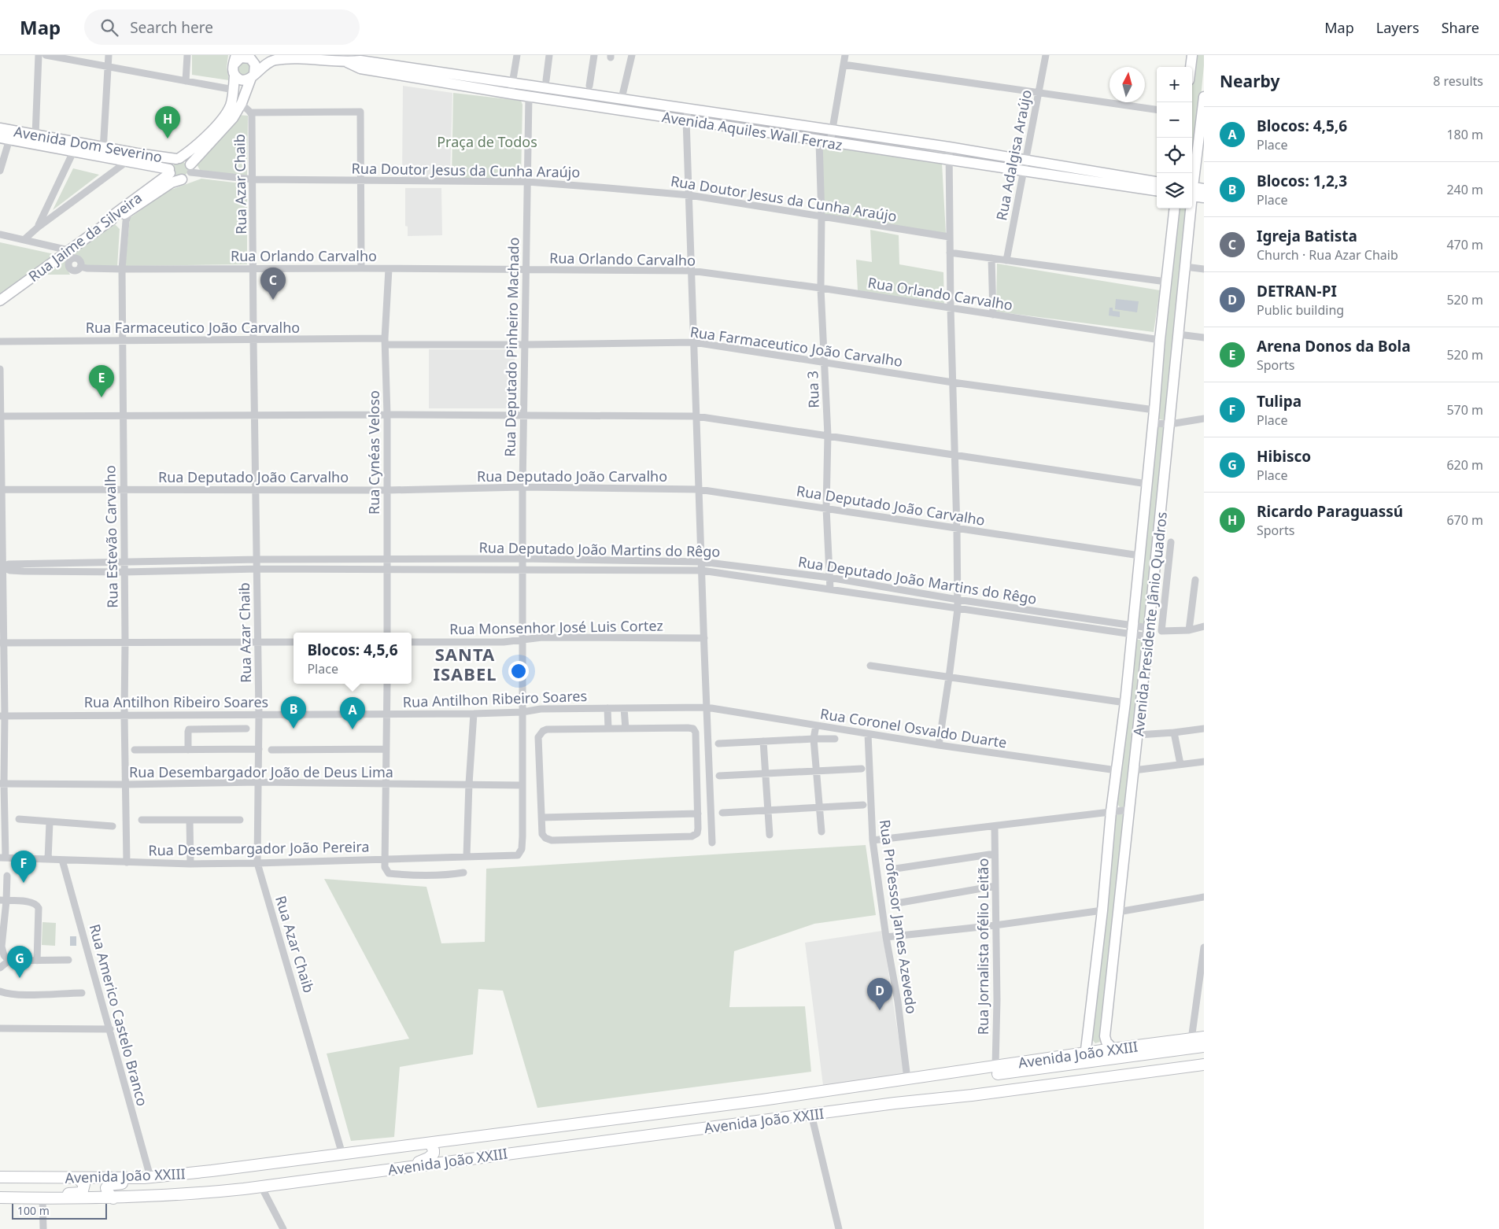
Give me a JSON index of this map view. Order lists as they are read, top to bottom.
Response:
{
  "streets": {
    "main road": [
      "Avenida Aquiles Wall Ferraz",
      "Avenida Dom Severino",
      "Rua Jaime da Silveira",
      "Avenida Presidente Jânio Quadros",
      "Avenida João XXIII"
    ],
    "street": [
      "Rua Adalgisa Araújo",
      "Rua Doutor Jesus da Cunha Araújo",
      "Rua Azar Chaib",
      "Rua Orlando Carvalho",
      "Rua Farmaceutico João Carvalho",
      "Rua Deputado Pinheiro Machado",
      "Rua 3",
      "Rua Cynéas Veloso",
      "Rua Deputado João Carvalho",
      "Rua Estevão Carvalho",
      "Rua Deputado João Martins do Rêgo",
      "Rua Monsenhor José Luis Cortez",
      "Rua Antilhon Ribeiro Soares",
      "Rua Coronel Osvaldo Duarte",
      "Rua Desembargador João de Deus Lima",
      "Rua Desembargador João Pereira",
      "Rua Professor James Azevedo",
      "Rua Jornalista ofélio Leitão",
      "Rua Americo Castelo Branco"
    ]
  },
  "crossings": [
    ["Avenida Aquiles Wall Ferraz", "Rua Adalgisa Araújo"],
    ["Avenida Aquiles Wall Ferraz", "Rua Deputado Pinheiro Machado"],
    ["Avenida Aquiles Wall Ferraz", "Rua 3"],
    ["Avenida Dom Severino", "Rua Doutor Jesus da Cunha Araújo"],
    ["Avenida Dom Severino", "Rua Jaime da Silveira"],
    ["Rua Doutor Jesus da Cunha Araújo", "Rua Azar Chaib"],
    ["Rua Doutor Jesus da Cunha Araújo", "Rua Jaime da Silveira"],
    ["Rua Doutor Jesus da Cunha Araújo", "Rua Deputado Pinheiro Machado"],
    ["Rua Doutor Jesus da Cunha Araújo", "Rua 3"],
    ["Rua Azar Chaib", "Rua Orlando Carvalho"],
    ["Rua Azar Chaib", "Rua Farmaceutico João Carvalho"],
    ["Rua Azar Chaib", "Rua Deputado João Carvalho"],
    ["Rua Azar Chaib", "Rua Deputado João Martins do Rêgo"],
    ["Rua Azar Chaib", "Rua Antilhon Ribeiro Soares"],
    ["Rua Azar Chaib", "Rua Desembargador João de Deus Lima"],
    ["Rua Azar Chaib", "Rua Desembargador João Pereira"],
    ["Rua Azar Chaib", "Avenida João XXIII"],
    ["Rua Orlando Carvalho", "Rua Deputado Pinheiro Machado"],
    ["Rua Orlando Carvalho", "Rua 3"],
    ["Rua Orlando Carvalho", "Rua Cynéas Veloso"],
    ["Rua Orlando Carvalho", "Rua Estevão Carvalho"],
    ["Rua Orlando Carvalho", "Avenida Presidente Jânio Quadros"],
    ["Rua Farmaceutico João Carvalho", "Rua Deputado Pinheiro Machado"],
    ["Rua Farmaceutico João Carvalho", "Rua 3"],
    ["Rua Farmaceutico João Carvalho", "Rua Cynéas Veloso"],
    ["Rua Farmaceutico João Carvalho", "Rua Estevão Carvalho"],
    ["Rua Farmaceutico João Carvalho", "Avenida Presidente Jânio Quadros"],
    ["Rua Deputado Pinheiro Machado", "Rua Deputado João Carvalho"],
    ["Rua Deputado Pinheiro Machado", "Rua Deputado João Martins do Rêgo"],
    ["Rua Deputado Pinheiro Machado", "Rua Monsenhor José Luis Cortez"],
    ["Rua Deputado Pinheiro Machado", "Rua Antilhon Ribeiro Soares"],
    ["Rua Deputado Pinheiro Machado", "Rua Desembargador João de Deus Lima"],
    ["Rua Deputado Pinheiro Machado", "Rua Desembargador João Pereira"],
    ["Rua 3", "Rua Deputado João Carvalho"],
    ["Rua 3", "Rua Deputado João Martins do Rêgo"],
    ["Rua Cynéas Veloso", "Rua Deputado João Carvalho"],
    ["Rua Cynéas Veloso", "Rua Deputado João Martins do Rêgo"],
    ["Rua Deputado João Carvalho", "Rua Estevão Carvalho"],
    ["Rua Deputado João Carvalho", "Avenida Presidente Jânio Quadros"],
    ["Rua Estevão Carvalho", "Rua Deputado João Martins do Rêgo"],
    ["Rua Estevão Carvalho", "Rua Antilhon Ribeiro Soares"],
    ["Rua Estevão Carvalho", "Rua Desembargador João de Deus Lima"],
    ["Rua Estevão Carvalho", "Rua Desembargador João Pereira"],
    ["Rua Deputado João Martins do Rêgo", "Avenida Presidente Jânio Quadros"],
    ["Avenida Presidente Jânio Quadros", "Rua Coronel Osvaldo Duarte"],
    ["Avenida Presidente Jânio Quadros", "Avenida João XXIII"],
    ["Rua Antilhon Ribeiro Soares", "Rua Coronel Osvaldo Duarte"],
    ["Rua Coronel Osvaldo Duarte", "Rua Professor James Azevedo"],
    ["Rua Desembargador João Pereira", "Rua Americo Castelo Branco"],
    ["Rua Professor James Azevedo", "Avenida João XXIII"],
    ["Rua Jornalista ofélio Leitão", "Avenida João XXIII"],
    ["Rua Americo Castelo Branco", "Avenida João XXIII"]
  ],
  "districts": ["SANTA ISABEL"],
  "parks": ["Praça de Todos"],
  "scale_bar": "100 m",
  "north": "top",
  "page": {
    "header": "Map",
    "search": "Search here",
    "nav": ["Map", "Layers", "Share"],
    "heading": ["Nearby", "8 results"],
    "map_buttons": ["+", "−"],
    "pins": [
      "H",
      "C",
      "E",
      "B",
      "A",
      "F",
      "G",
      "D"
    ],
    "list": [
      {
        "mark": "A",
        "name": "Blocos: 4,5,6",
        "note": "Place",
        "value": "180 m"
      },
      {
        "mark": "B",
        "name": "Blocos: 1,2,3",
        "note": "Place",
        "value": "240 m"
      },
      {
        "mark": "C",
        "name": "Igreja Batista",
        "note": "Church · Rua Azar Chaib",
        "value": "470 m"
      },
      {
        "mark": "D",
        "name": "DETRAN-PI",
        "note": "Public building",
        "value": "520 m"
      },
      {
        "mark": "E",
        "name": "Arena Donos da Bola",
        "note": "Sports",
        "value": "520 m"
      },
      {
        "mark": "F",
        "name": "Tulipa",
        "note": "Place",
        "value": "570 m"
      },
      {
        "mark": "G",
        "name": "Hibisco",
        "note": "Place",
        "value": "620 m"
      },
      {
        "mark": "H",
        "name": "Ricardo Paraguassú",
        "note": "Sports",
        "value": "670 m"
      }
    ],
    "popup": ["Blocos: 4,5,6", "Place"],
    "scale": "100 m"
  }
}
